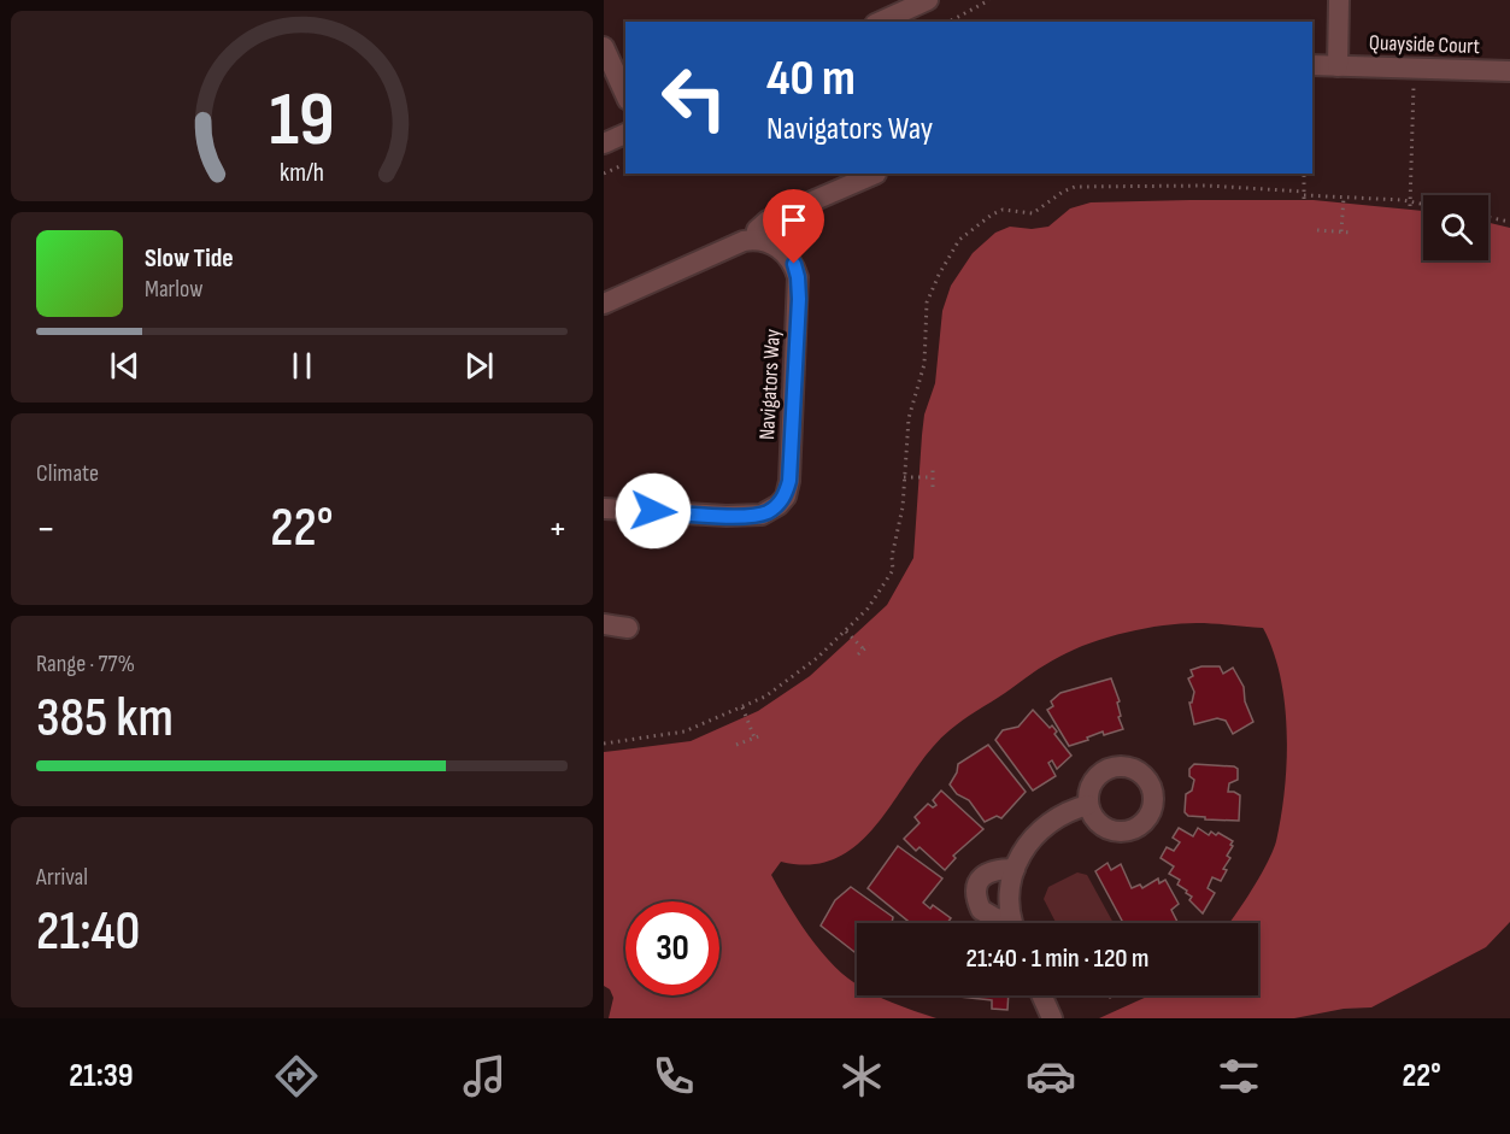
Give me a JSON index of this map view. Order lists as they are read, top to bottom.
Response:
{
  "streets": {
    "street": ["Quayside Court", "Navigators Way"]
  },
  "page": {
    "turn": ["40 m", "Navigators Way"],
    "song": ["Slow Tide", "Marlow"],
    "tile": [
      "Climate",
      ["Range · 77%", "385 km"],
      ["Arrival", "21:40"]
    ],
    "heat": ["−", "22°", "+"],
    "limit": "30",
    "trip": "21:40 · 1 min · 120 m",
    "tabs": ["21:39", "22°"],
    "gauge": ["19", "km/h"]
  }
}
